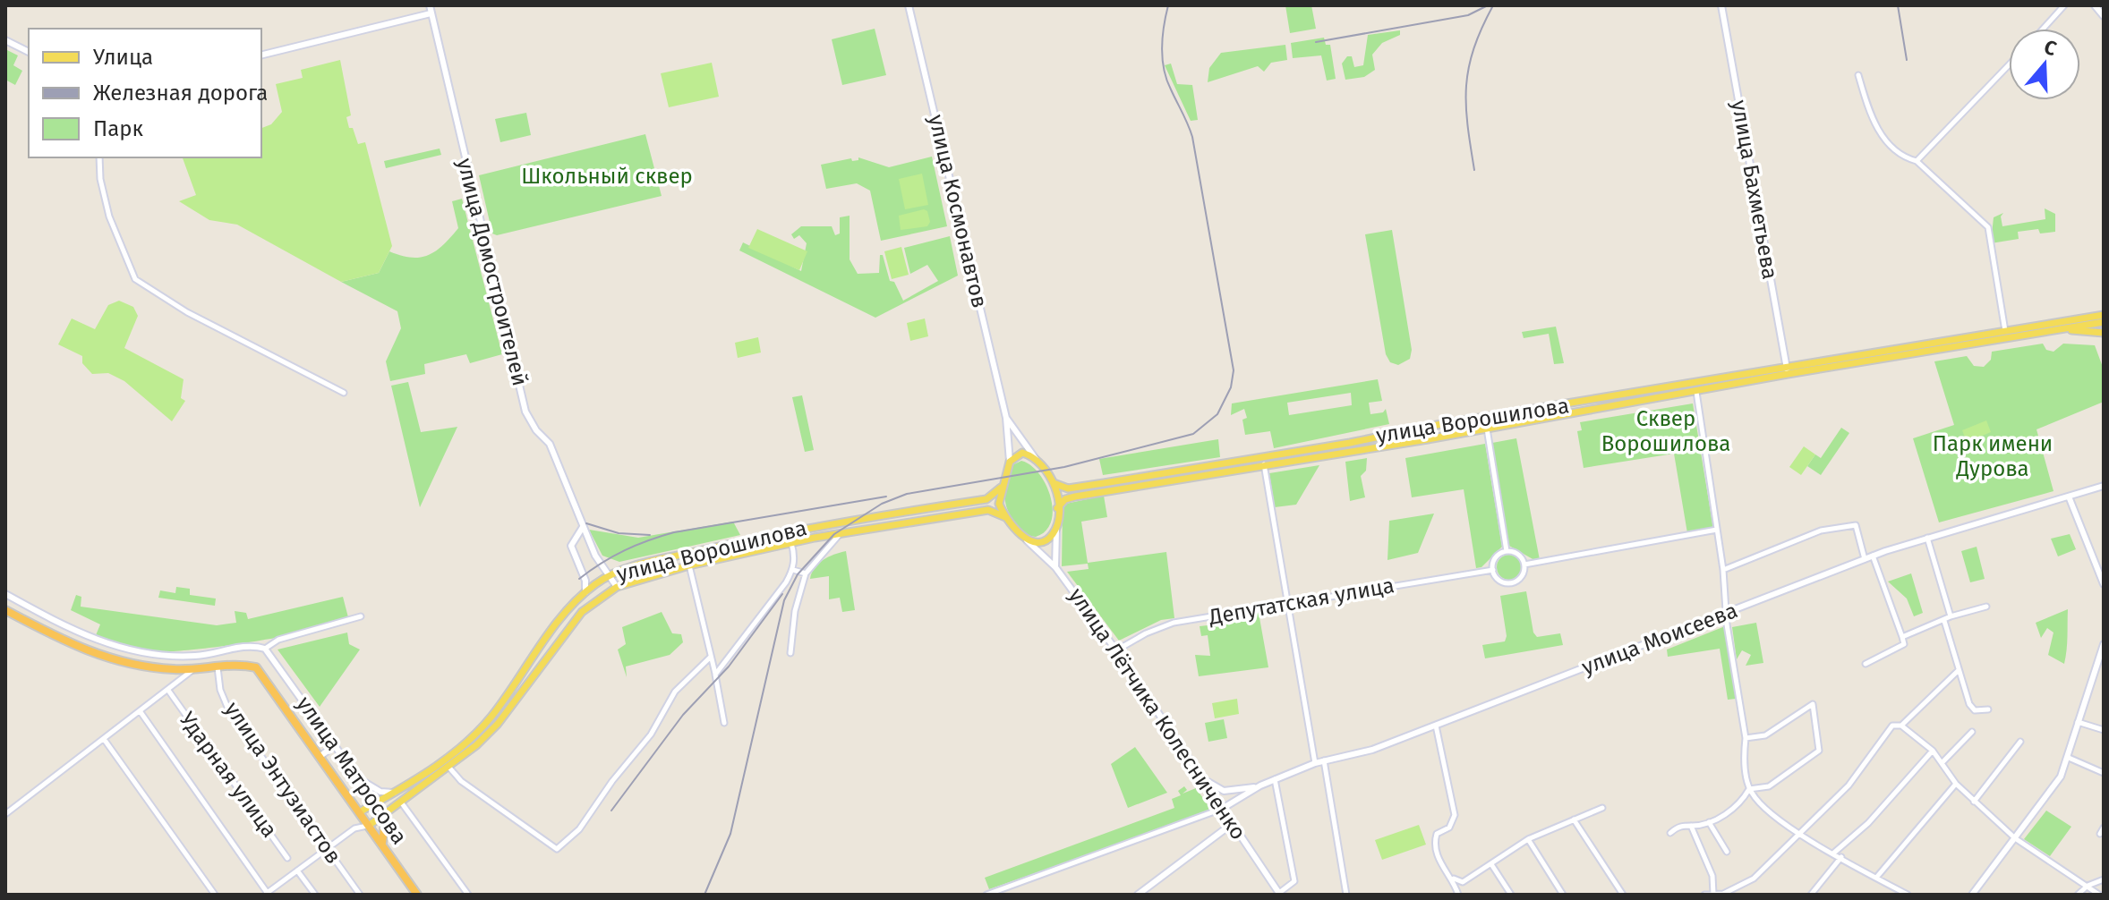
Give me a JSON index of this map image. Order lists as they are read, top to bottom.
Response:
{
  "streets": {
    "highway": ["улица Матросова"],
    "main road": ["улица Ворошилова"],
    "street": [
      "улица Бахметьева",
      "улица Космонавтов",
      "улица Домостроителей",
      "Депутатская улица",
      "улица Моисеева",
      "улица Лётчика Колесниченко",
      "Ударная улица",
      "улица Энтузиастов"
    ]
  },
  "crossings": [
    ["улица Бахметьева", "улица Ворошилова"],
    ["улица Космонавтов", "улица Ворошилова"],
    ["улица Космонавтов", "улица Лётчика Колесниченко"],
    ["улица Домостроителей", "улица Ворошилова"],
    ["улица Ворошилова", "улица Лётчика Колесниченко"],
    ["улица Ворошилова", "улица Матросова"],
    ["улица Ворошилова", "улица Энтузиастов"],
    ["Депутатская улица", "улица Лётчика Колесниченко"],
    ["улица Моисеева", "улица Лётчика Колесниченко"],
    ["улица Матросова", "улица Энтузиастов"]
  ],
  "parks": ["Школьный сквер", "Сквер Ворошилова", "Парк имени Дурова"],
  "legend": ["Улица", "Железная дорога", "Парк"],
  "north": "top"
}
